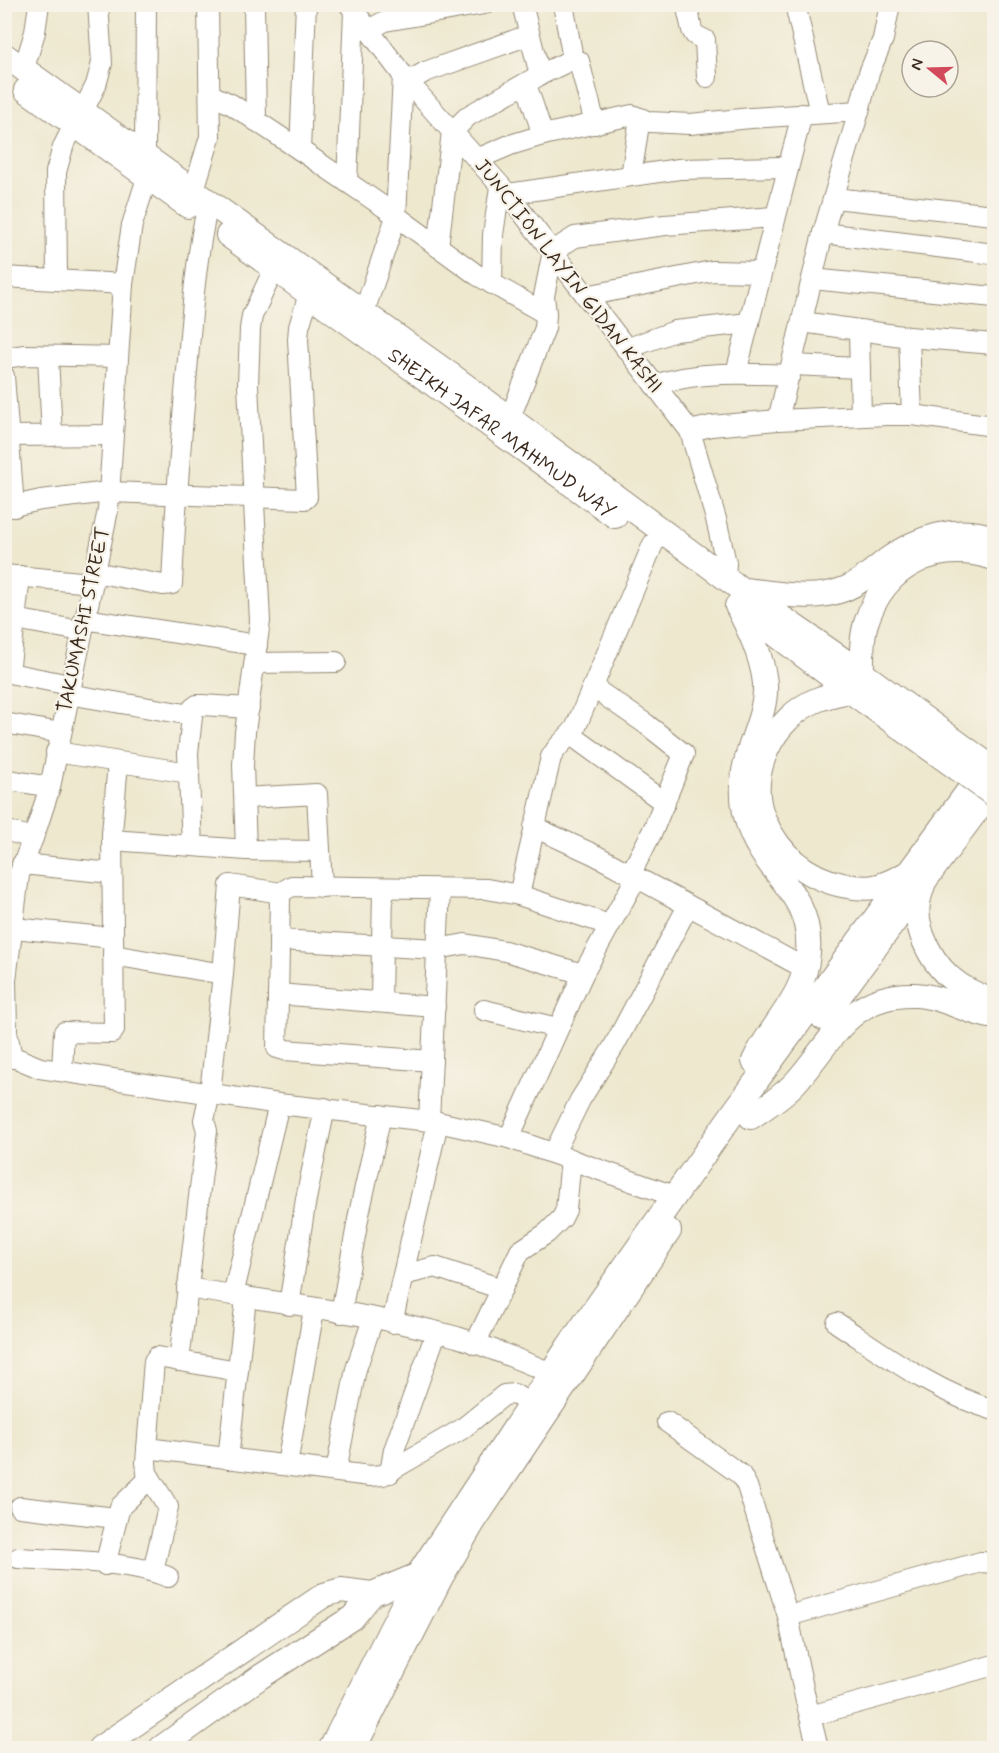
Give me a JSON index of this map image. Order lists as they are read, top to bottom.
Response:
{
  "streets": {
    "main road": ["SHEIKH JAFAR MAHMUD WAY"],
    "street": ["JUNCTION LAYIN GIDAN KASHI", "TAKUMASHI STREET"]
  },
  "crossings": [
    ["JUNCTION LAYIN GIDAN KASHI", "SHEIKH JAFAR MAHMUD WAY"],
    ["SHEIKH JAFAR MAHMUD WAY", "TAKUMASHI STREET"]
  ],
  "north": "left"
}
